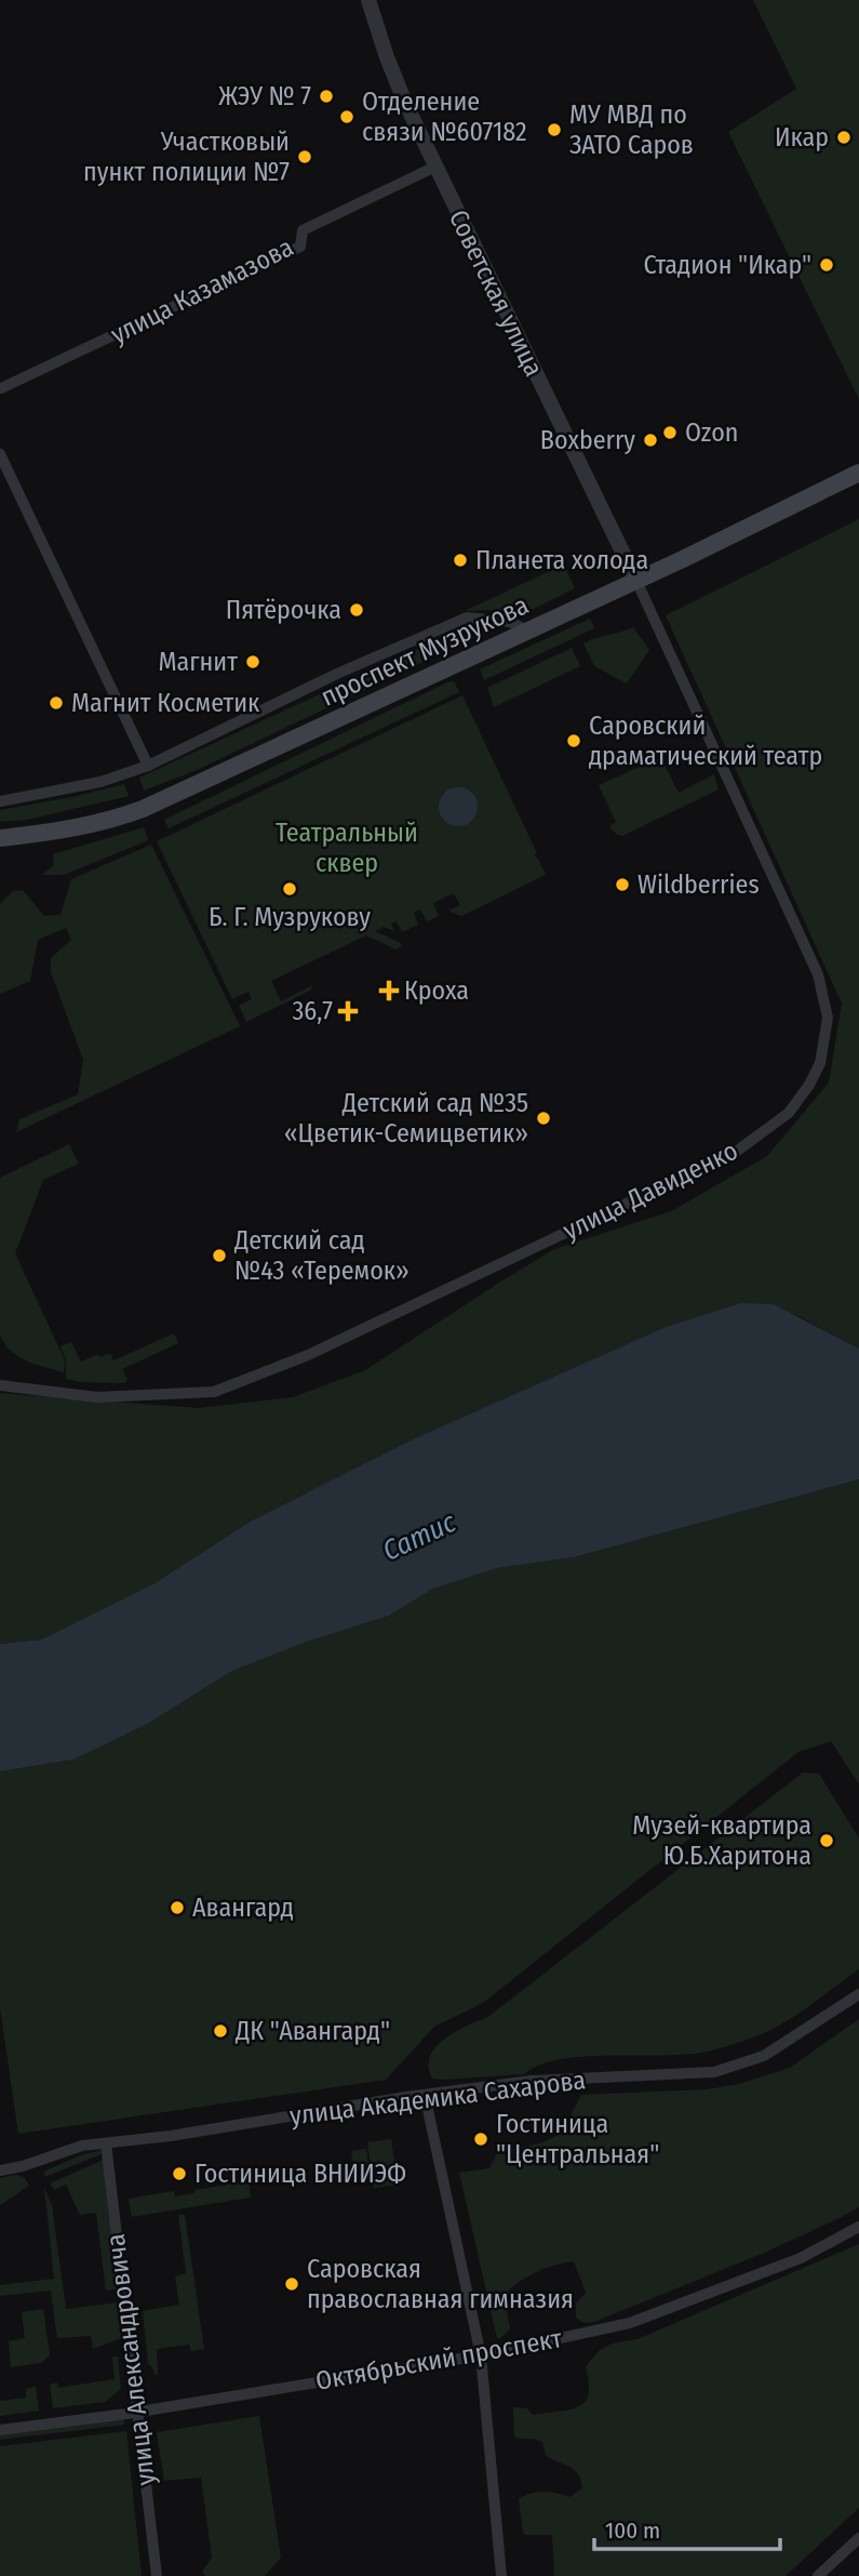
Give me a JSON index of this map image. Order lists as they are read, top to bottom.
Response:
{
  "streets": {
    "main road": ["проспект Музрукова"],
    "street": [
      "улица Казамазова",
      "Советская улица",
      "улица Давиденко",
      "улица Академика Сахарова",
      "улица Александровича",
      "Октябрьский проспект"
    ]
  },
  "crossings": [
    ["улица Казамазова", "Советская улица"],
    ["Советская улица", "проспект Музрукова"],
    ["Советская улица", "улица Давиденко"],
    ["проспект Музрукова", "улица Давиденко"],
    ["улица Академика Сахарова", "улица Александровича"],
    ["улица Александровича", "Октябрьский проспект"]
  ],
  "water": ["Сатис"],
  "parks": ["Театральный сквер"],
  "places": {
    "other": [
      "ЖЭУ № 7",
      "Отделение связи №607182",
      "МУ МВД по ЗАТО Саров",
      "Икар",
      "Участковый пункт полиции №7",
      "Стадион \"Икар\"",
      "Ozon",
      "Boxberry",
      "Планета холода",
      "Пятёрочка",
      "Магнит",
      "Магнит Косметик",
      "Саровский драматический театр",
      "Wildberries",
      "Б. Г. Музрукову",
      "Детский сад №35 «Цветик-Семицветик»",
      "Детский сад №43 «Теремок»",
      "Музей-квартира Ю.Б.Харитона",
      "Авангард",
      "ДК \"Авангард\"",
      "Гостиница \"Центральная\"",
      "Гостиница ВНИИЭФ",
      "Саровская православная гимназия"
    ],
    "health": ["Кроха", "36,7"]
  },
  "scale_bar": "100 m"
}
